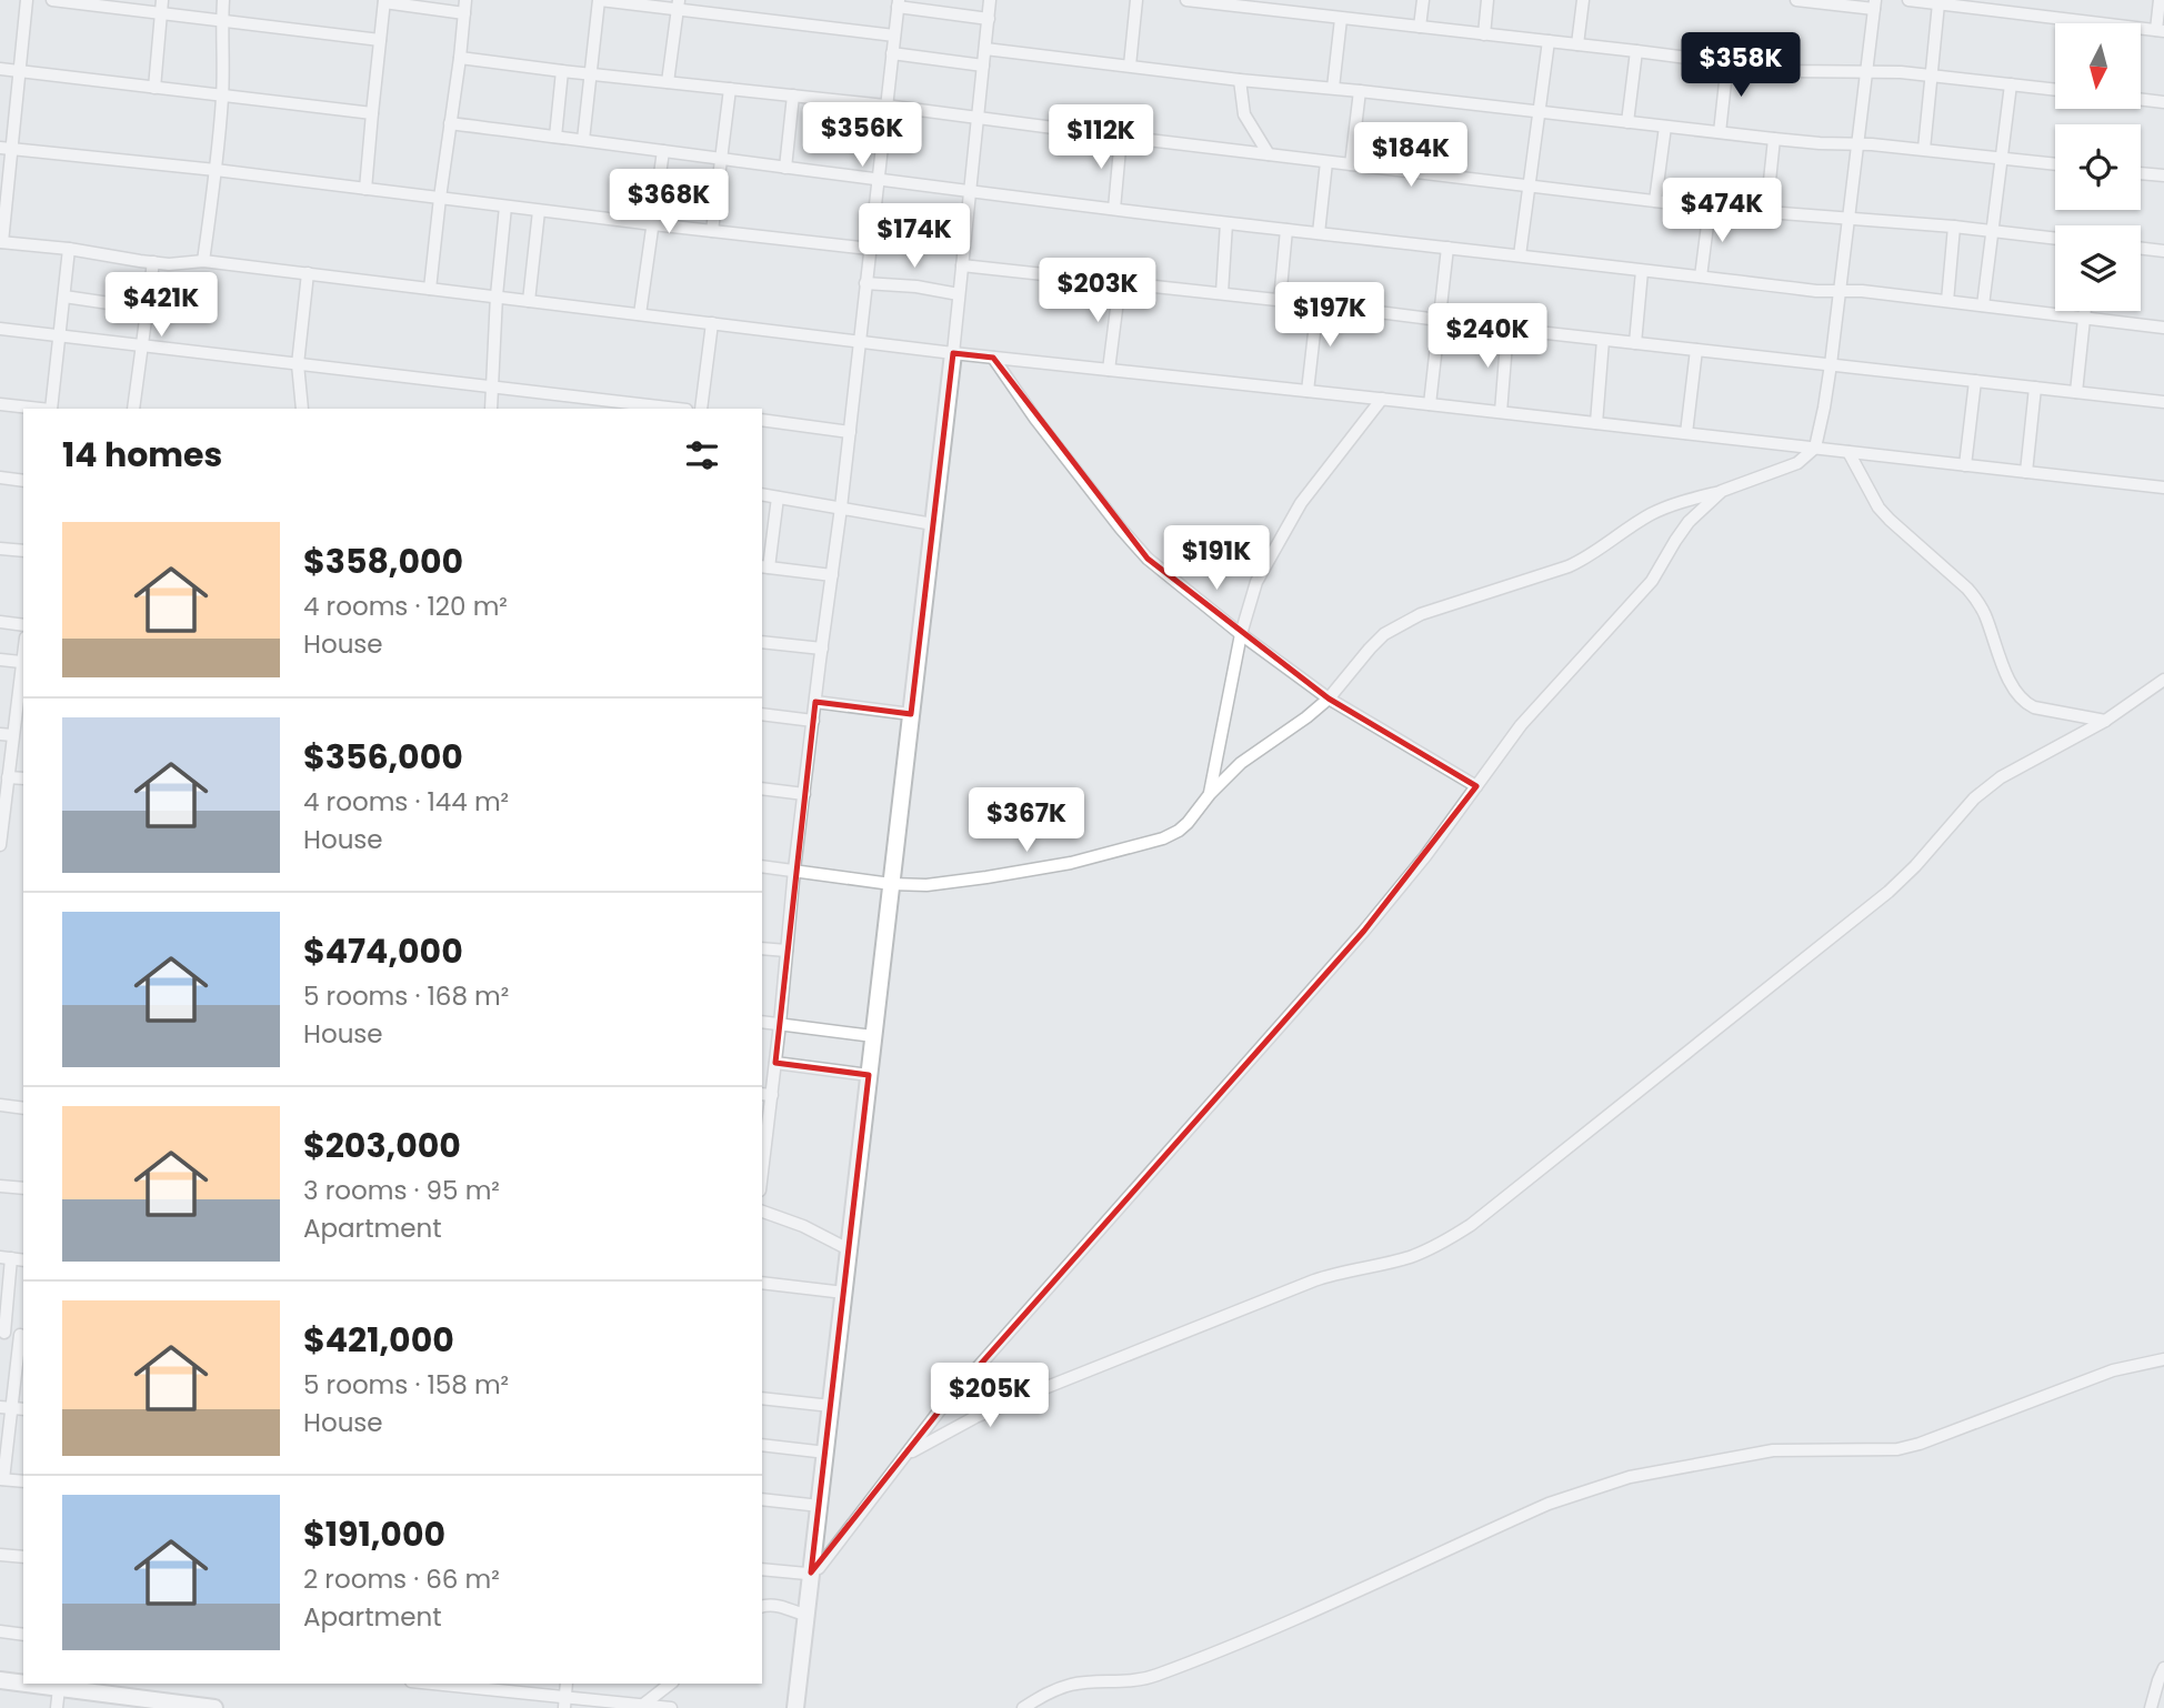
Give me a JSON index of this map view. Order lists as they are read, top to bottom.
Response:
{
  "north": "bottom",
  "page": {
    "price": [
      "$358K",
      "$356K",
      "$112K",
      "$184K",
      "$368K",
      "$474K",
      "$174K",
      "$203K",
      "$421K",
      "$197K",
      "$240K",
      "$191K",
      "$367K",
      "$205K"
    ],
    "heading": "14 homes",
    "list": [
      {
        "name": "$358,000",
        "note": "4 rooms · 120 m² · House"
      },
      {
        "name": "$356,000",
        "note": "4 rooms · 144 m² · House"
      },
      {
        "name": "$474,000",
        "note": "5 rooms · 168 m² · House"
      },
      {
        "name": "$203,000",
        "note": "3 rooms · 95 m² · Apartment"
      },
      {
        "name": "$421,000",
        "note": "5 rooms · 158 m² · House"
      },
      {
        "name": "$191,000",
        "note": "2 rooms · 66 m² · Apartment"
      }
    ]
  }
}
